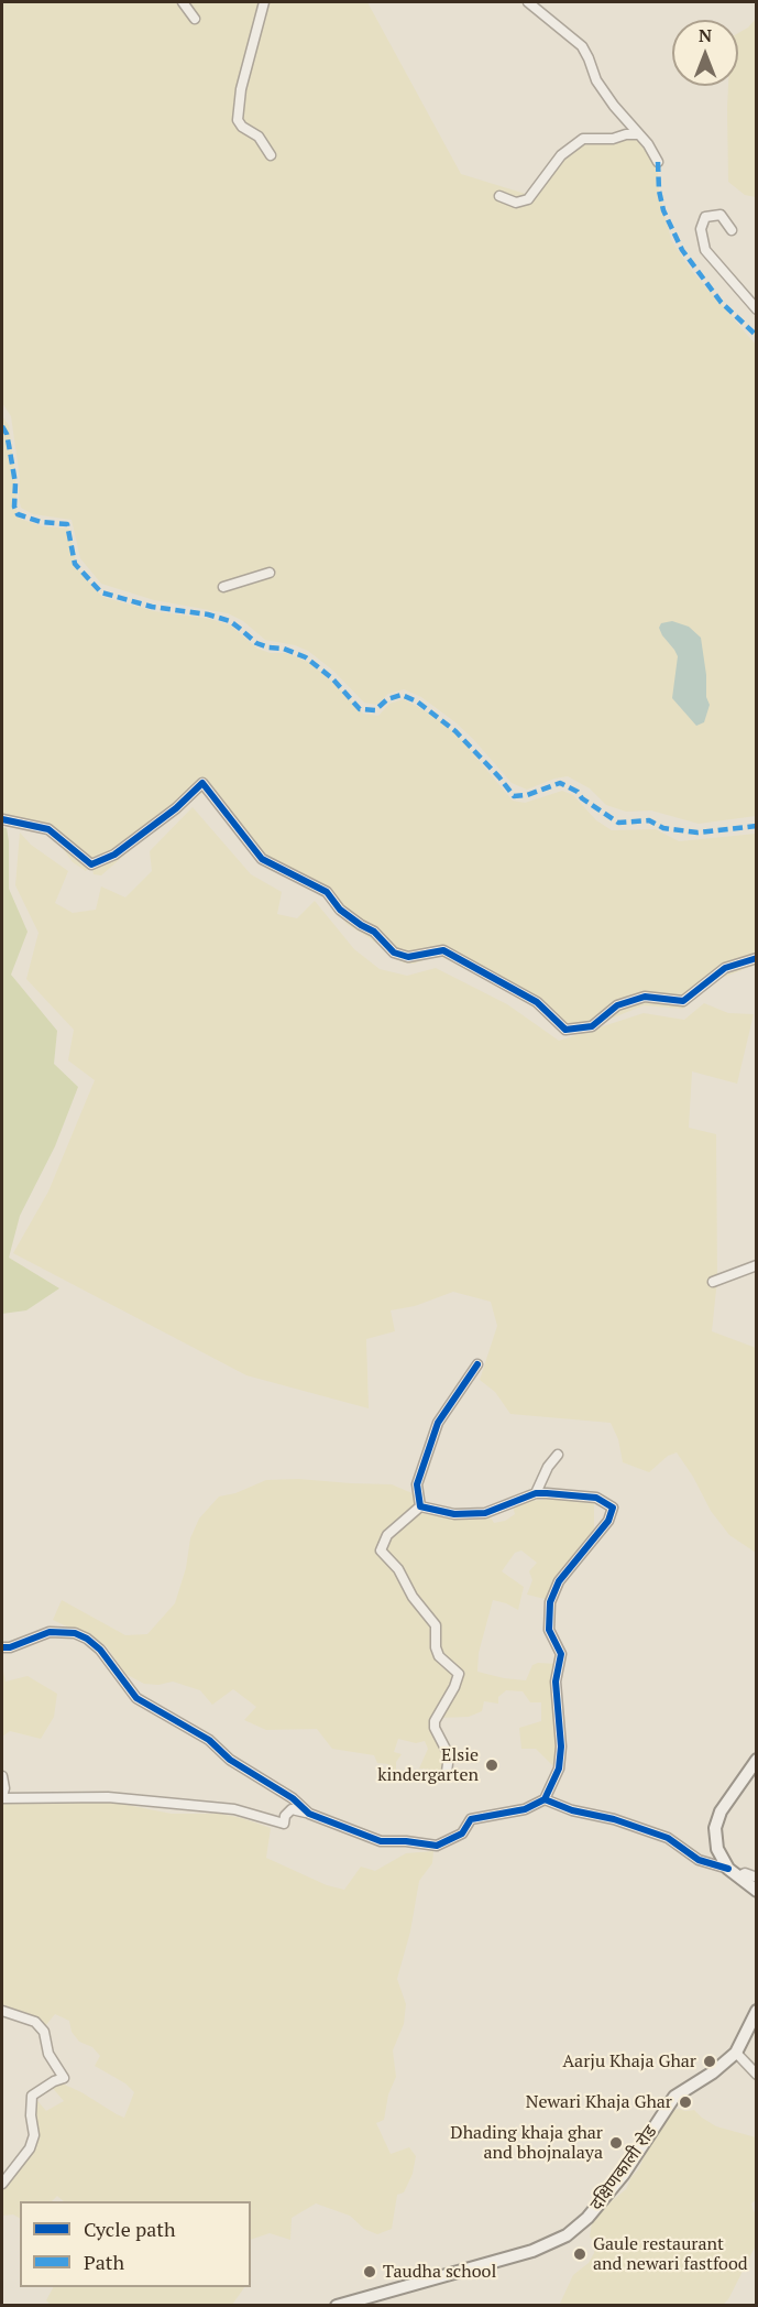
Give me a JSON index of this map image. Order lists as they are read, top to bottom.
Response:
{
  "streets": {
    "main road": ["दक्षिणकाली रोड"]
  },
  "places": [
    "Elsie kindergarten",
    "Aarju Khaja Ghar",
    "Newari Khaja Ghar",
    "Dhading khaja ghar and bhojnalaya",
    "Gaule restaurant and newari fastfood",
    "Taudha school"
  ],
  "legend": ["Cycle path", "Path"],
  "north": "top"
}
